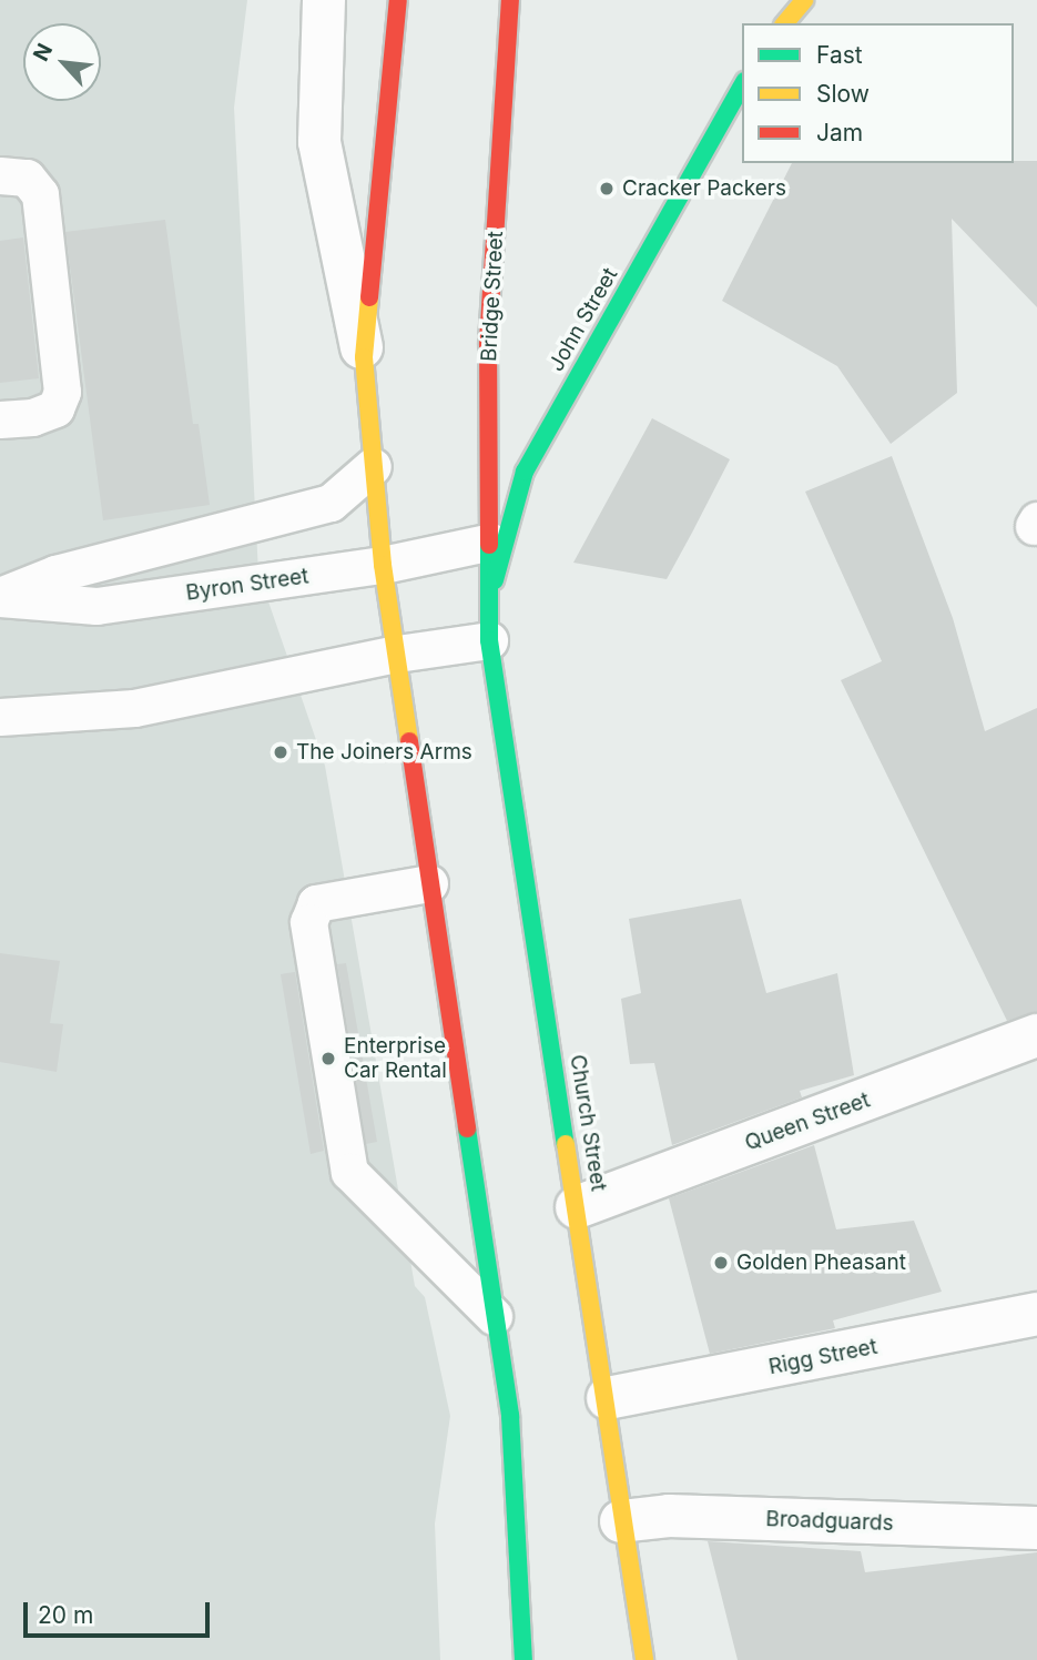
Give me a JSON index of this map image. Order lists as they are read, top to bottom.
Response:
{
  "streets": {
    "main road": ["Bridge Street", "John Street", "Church Street"],
    "street": ["Queen Street", "Rigg Street", "Broadguards"],
    "lane": ["Byron Street"]
  },
  "crossings": [
    ["Bridge Street", "John Street"],
    ["Bridge Street", "Byron Street"],
    ["Bridge Street", "Church Street"],
    ["John Street", "Church Street"],
    ["Queen Street", "Church Street"],
    ["Church Street", "Rigg Street"],
    ["Church Street", "Broadguards"]
  ],
  "places": [
    "Cracker Packers",
    "The Joiners Arms",
    "Enterprise Car Rental",
    "Golden Pheasant"
  ],
  "legend": ["Fast", "Slow", "Jam"],
  "scale_bar": "20 m",
  "north": "top left"
}
